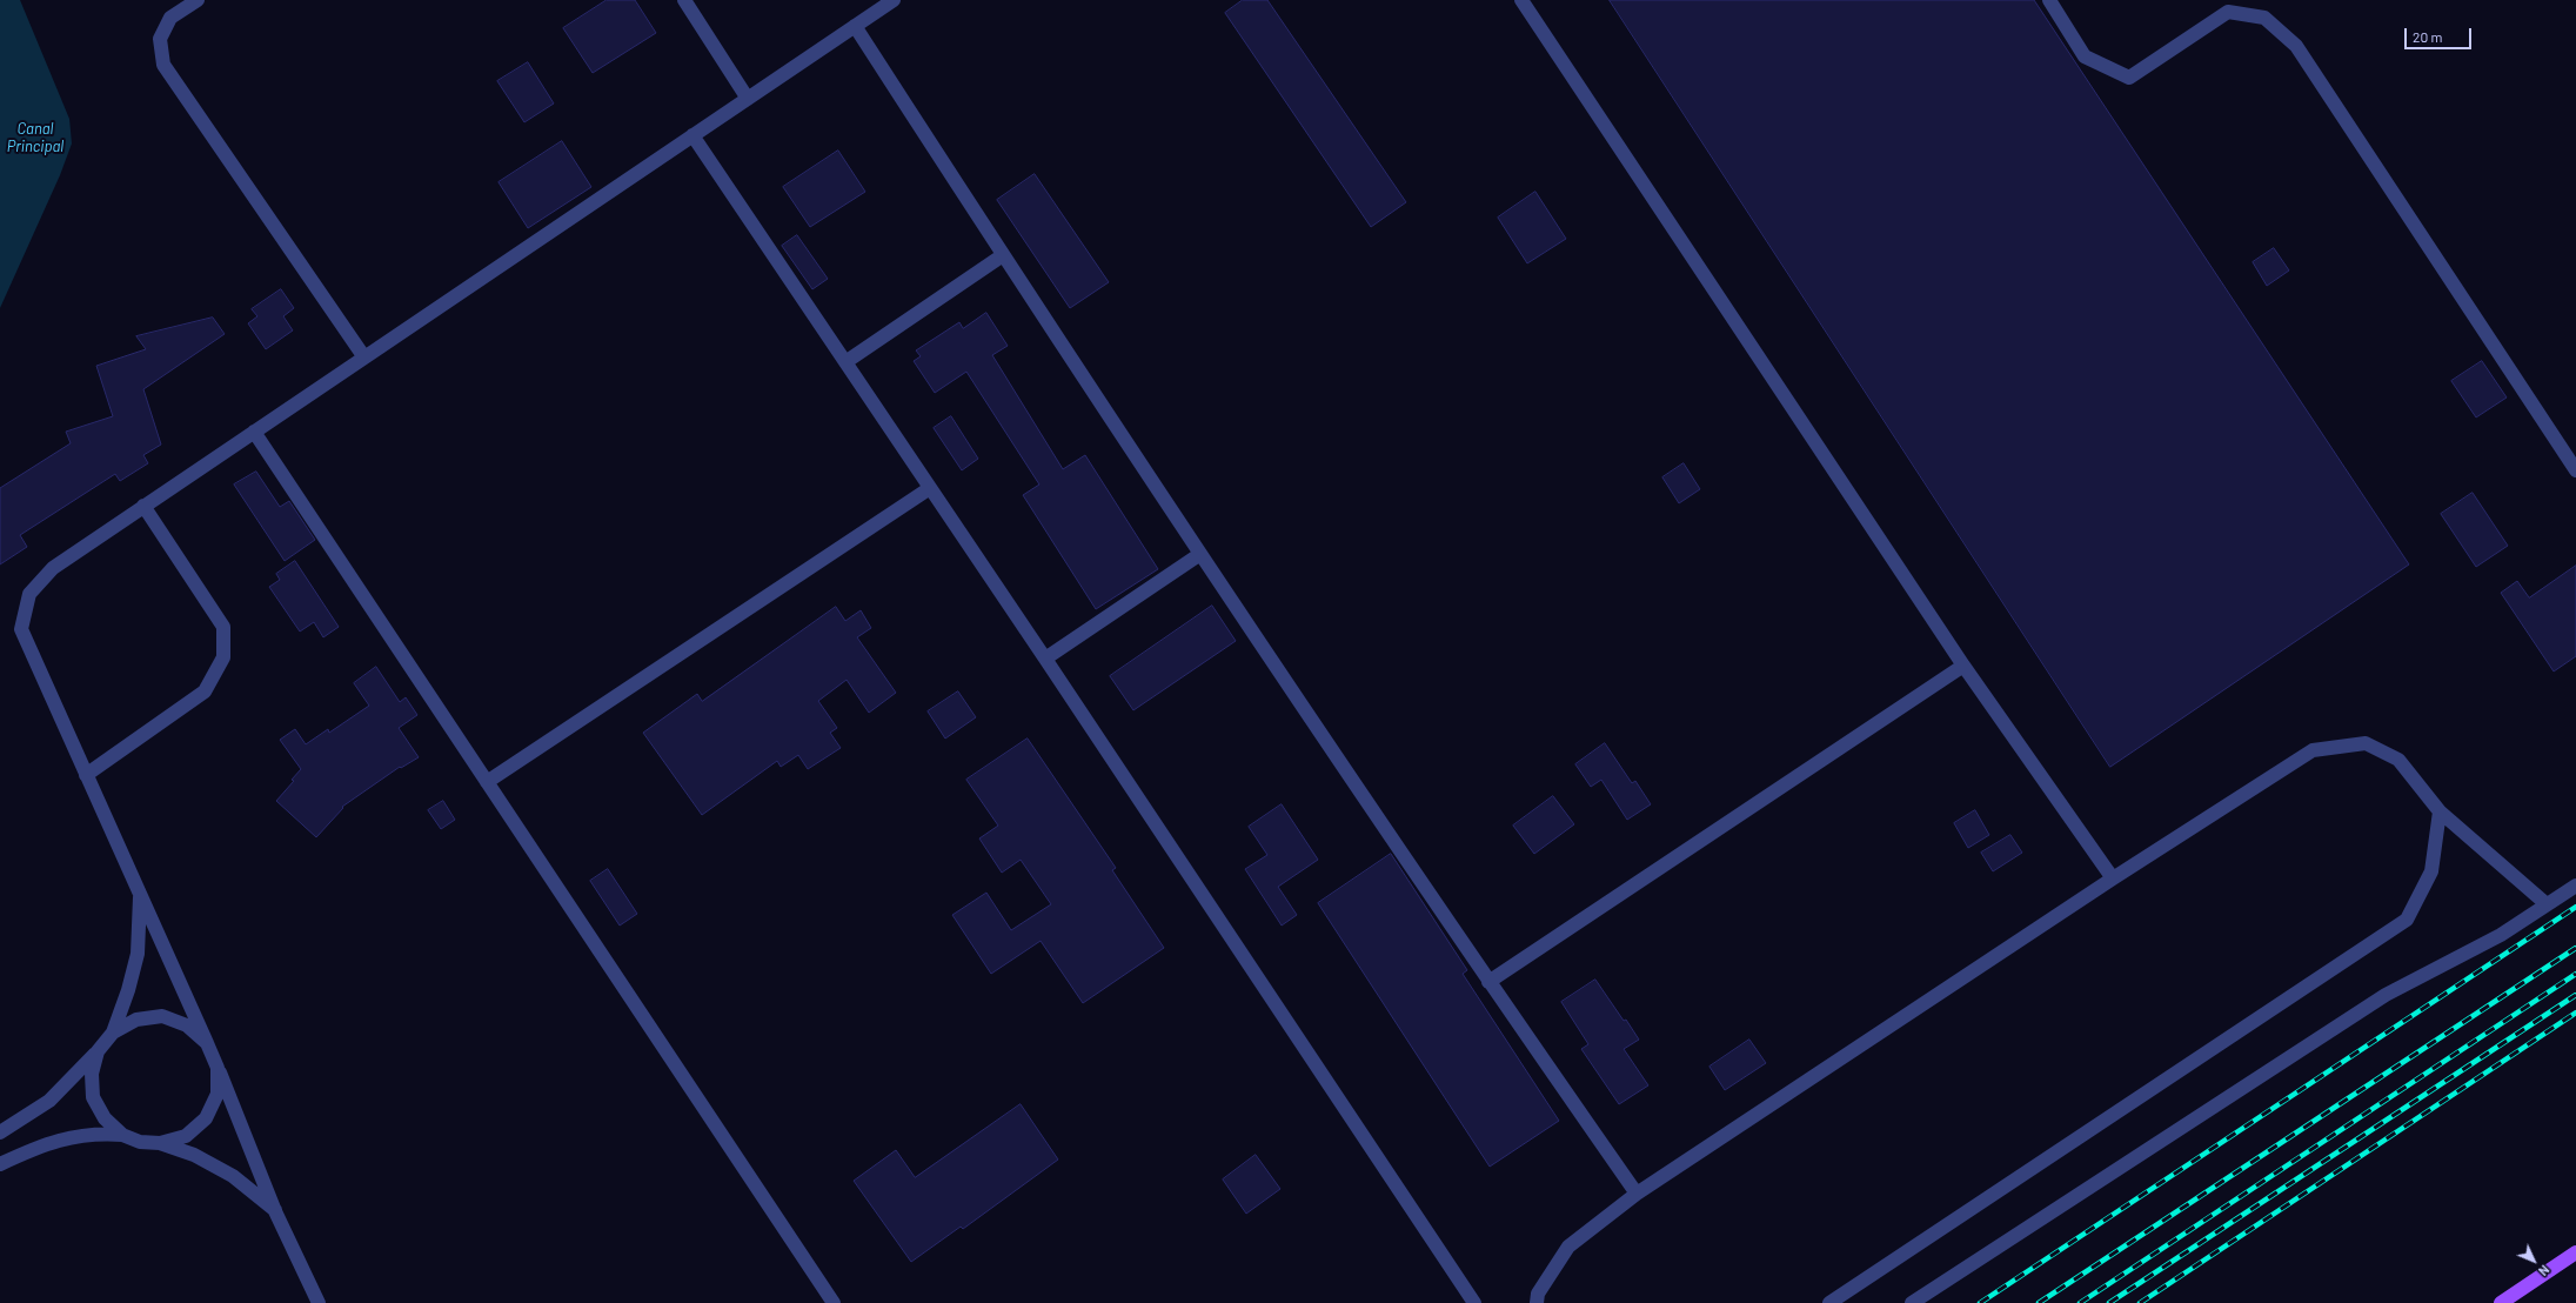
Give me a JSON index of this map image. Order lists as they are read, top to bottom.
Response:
{
  "water": ["Canal Principal"],
  "scale_bar": "20 m",
  "north": "bottom right"
}
